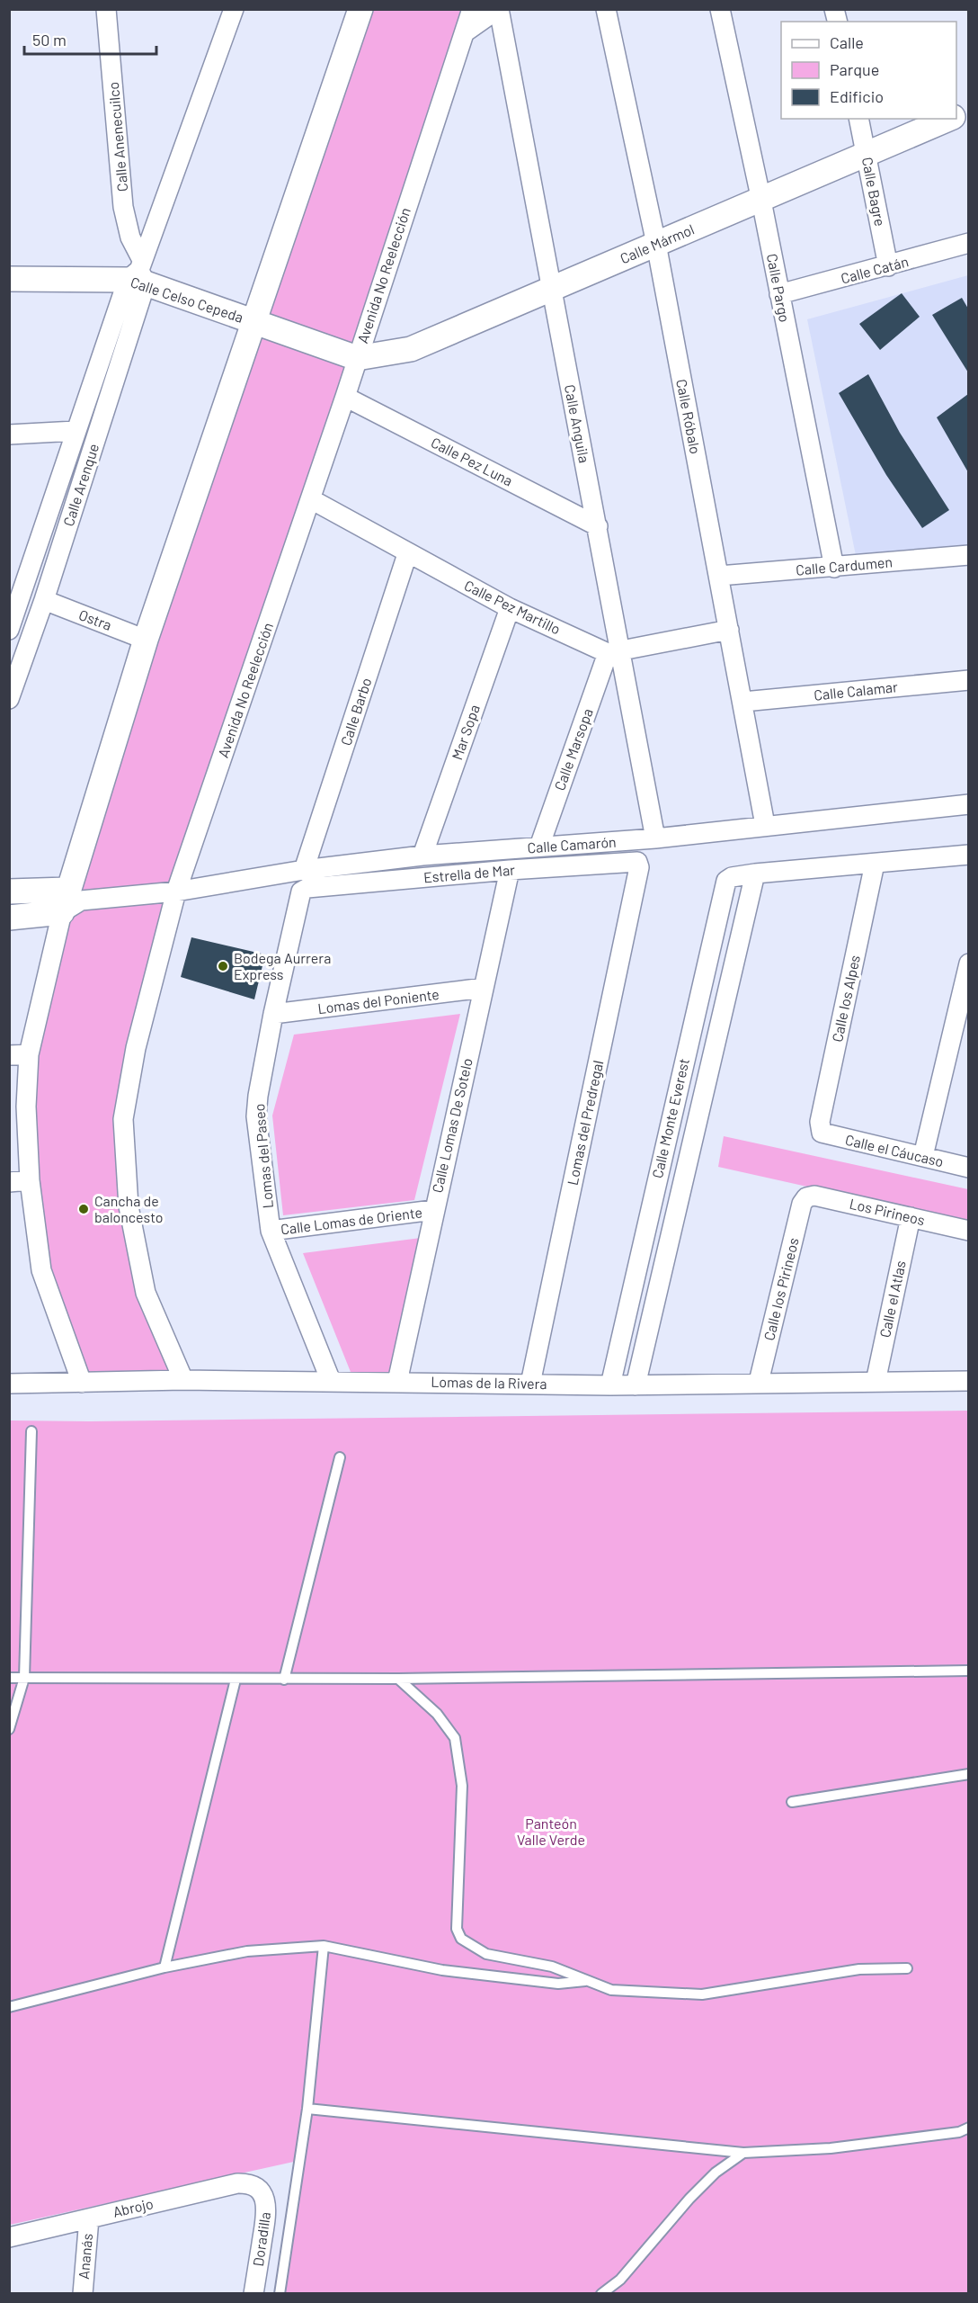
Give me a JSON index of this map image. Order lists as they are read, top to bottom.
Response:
{
  "streets": {
    "street": [
      "Calle Anenecuilco",
      "Calle Bagre",
      "Calle Mármol",
      "Calle Catán",
      "Avenida No Reelección",
      "Calle Pargo",
      "Calle Celso Cepeda",
      "Calle Róbalo",
      "Calle Anguila",
      "Calle Pez Luna",
      "Calle Arenque",
      "Calle Cardumen",
      "Calle Pez Martillo",
      "Ostra",
      "Calle Calamar",
      "Calle Barbo",
      "Mar Sopa",
      "Calle Marsopa",
      "Calle Camarón",
      "Estrella de Mar",
      "Calle los Alpes",
      "Lomas del Poniente",
      "Calle Monte Everest",
      "Lomas del Predregal",
      "Calle Lomas De Sotelo",
      "Calle el Cáucaso",
      "Lomas del Paseo",
      "Los Pirineos",
      "Calle Lomas de Oriente",
      "Calle los Pirineos",
      "Calle el Atlas",
      "Lomas de la Rivera",
      "Abrojo",
      "Doradilla",
      "Ananás"
    ]
  },
  "crossings": [
    ["Calle Anenecuilco", "Calle Celso Cepeda"],
    ["Calle Anenecuilco", "Calle Arenque"],
    ["Calle Bagre", "Calle Mármol"],
    ["Calle Bagre", "Calle Catán"],
    ["Calle Mármol", "Avenida No Reelección"],
    ["Calle Mármol", "Calle Pargo"],
    ["Calle Mármol", "Calle Celso Cepeda"],
    ["Calle Mármol", "Calle Róbalo"],
    ["Calle Mármol", "Calle Anguila"],
    ["Calle Catán", "Calle Pargo"],
    ["Avenida No Reelección", "Calle Celso Cepeda"],
    ["Avenida No Reelección", "Calle Pez Luna"],
    ["Avenida No Reelección", "Calle Pez Martillo"],
    ["Avenida No Reelección", "Calle Camarón"],
    ["Avenida No Reelección", "Lomas de la Rivera"],
    ["Calle Pargo", "Calle Cardumen"],
    ["Calle Celso Cepeda", "Calle Arenque"],
    ["Calle Róbalo", "Calle Cardumen"],
    ["Calle Róbalo", "Calle Calamar"],
    ["Calle Róbalo", "Calle Camarón"],
    ["Calle Anguila", "Calle Pez Luna"],
    ["Calle Anguila", "Calle Pez Martillo"],
    ["Calle Anguila", "Calle Marsopa"],
    ["Calle Anguila", "Calle Camarón"],
    ["Calle Arenque", "Ostra"],
    ["Calle Pez Martillo", "Calle Barbo"],
    ["Calle Pez Martillo", "Mar Sopa"],
    ["Calle Pez Martillo", "Calle Marsopa"],
    ["Calle Barbo", "Calle Camarón"],
    ["Mar Sopa", "Calle Camarón"],
    ["Calle Marsopa", "Calle Camarón"],
    ["Estrella de Mar", "Lomas del Predregal"],
    ["Estrella de Mar", "Calle Lomas De Sotelo"],
    ["Estrella de Mar", "Lomas del Paseo"],
    ["Calle los Alpes", "Calle Monte Everest"],
    ["Calle los Alpes", "Calle el Cáucaso"],
    ["Lomas del Poniente", "Calle Lomas De Sotelo"],
    ["Lomas del Poniente", "Lomas del Paseo"],
    ["Calle Monte Everest", "Lomas de la Rivera"],
    ["Lomas del Predregal", "Lomas de la Rivera"],
    ["Calle Lomas De Sotelo", "Calle Lomas de Oriente"],
    ["Calle Lomas De Sotelo", "Lomas de la Rivera"],
    ["Lomas del Paseo", "Calle Lomas de Oriente"],
    ["Lomas del Paseo", "Lomas de la Rivera"],
    ["Los Pirineos", "Calle los Pirineos"],
    ["Los Pirineos", "Calle el Atlas"],
    ["Calle los Pirineos", "Lomas de la Rivera"],
    ["Calle el Atlas", "Lomas de la Rivera"],
    ["Abrojo", "Doradilla"],
    ["Abrojo", "Ananás"]
  ],
  "parks": ["Panteón Valle Verde"],
  "places": ["Bodega Aurrera Express", "Cancha de baloncesto"],
  "legend": ["Calle", "Parque", "Edificio"],
  "scale_bar": "50 m"
}
